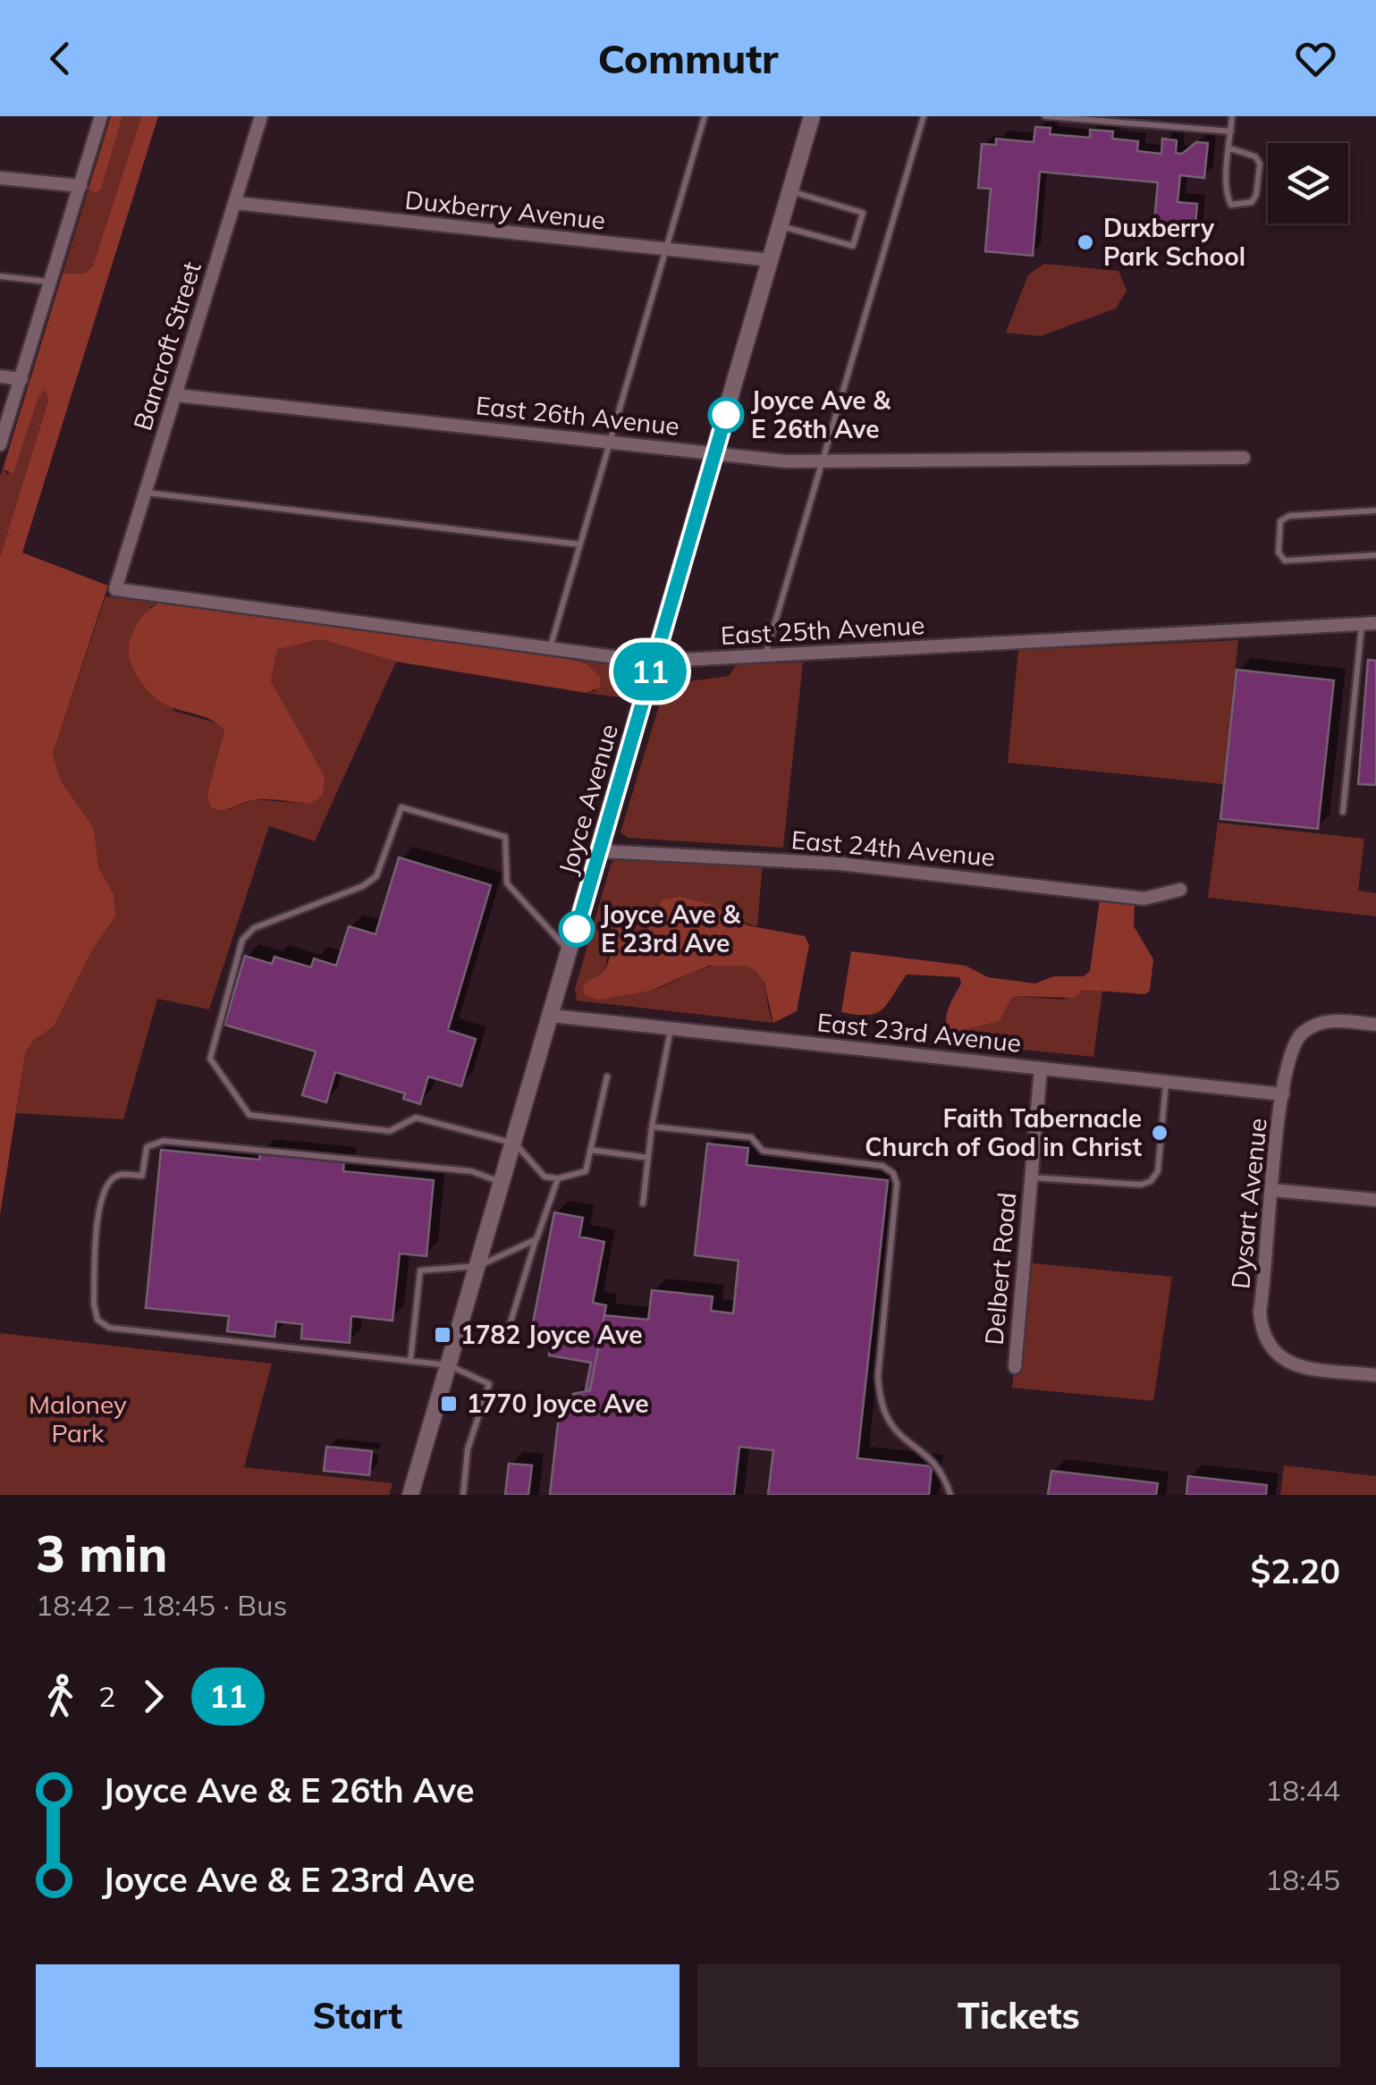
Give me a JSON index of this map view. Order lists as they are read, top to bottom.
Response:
{
  "streets": {
    "street": [
      "Duxberry Avenue",
      "Bancroft Street",
      "East 26th Avenue",
      "East 25th Avenue",
      "Joyce Avenue",
      "East 24th Avenue",
      "East 23rd Avenue",
      "Dysart Avenue",
      "Delbert Road"
    ]
  },
  "crossings": [
    ["Duxberry Avenue", "Bancroft Street"],
    ["Duxberry Avenue", "Joyce Avenue"],
    ["Bancroft Street", "East 26th Avenue"],
    ["Bancroft Street", "East 25th Avenue"],
    ["East 26th Avenue", "Joyce Avenue"],
    ["East 25th Avenue", "Joyce Avenue"],
    ["Joyce Avenue", "East 24th Avenue"],
    ["Joyce Avenue", "East 23rd Avenue"],
    ["East 23rd Avenue", "Dysart Avenue"],
    ["East 23rd Avenue", "Delbert Road"]
  ],
  "parks": ["Maloney Park"],
  "places": {
    "other": [
      "Duxberry Park School",
      "Joyce Ave & E 26th Ave",
      "Joyce Ave & E 23rd Ave",
      "Faith Tabernacle Church of God in Christ"
    ],
    "transit": ["1782 Joyce Ave", "1770 Joyce Ave"]
  },
  "lines": ["bus line 11"],
  "page": {
    "header": "Commutr",
    "on_map": "11",
    "heading": ["3 min", "18:42 – 18:45 · Bus", "$2.20"],
    "legs": ["2", "11"],
    "list": [
      {
        "name": "Joyce Ave & E 26th Ave",
        "value": "18:44"
      },
      {
        "name": "Joyce Ave & E 23rd Ave",
        "value": "18:45"
      }
    ],
    "buttons": ["Start", "Tickets"]
  }
}
